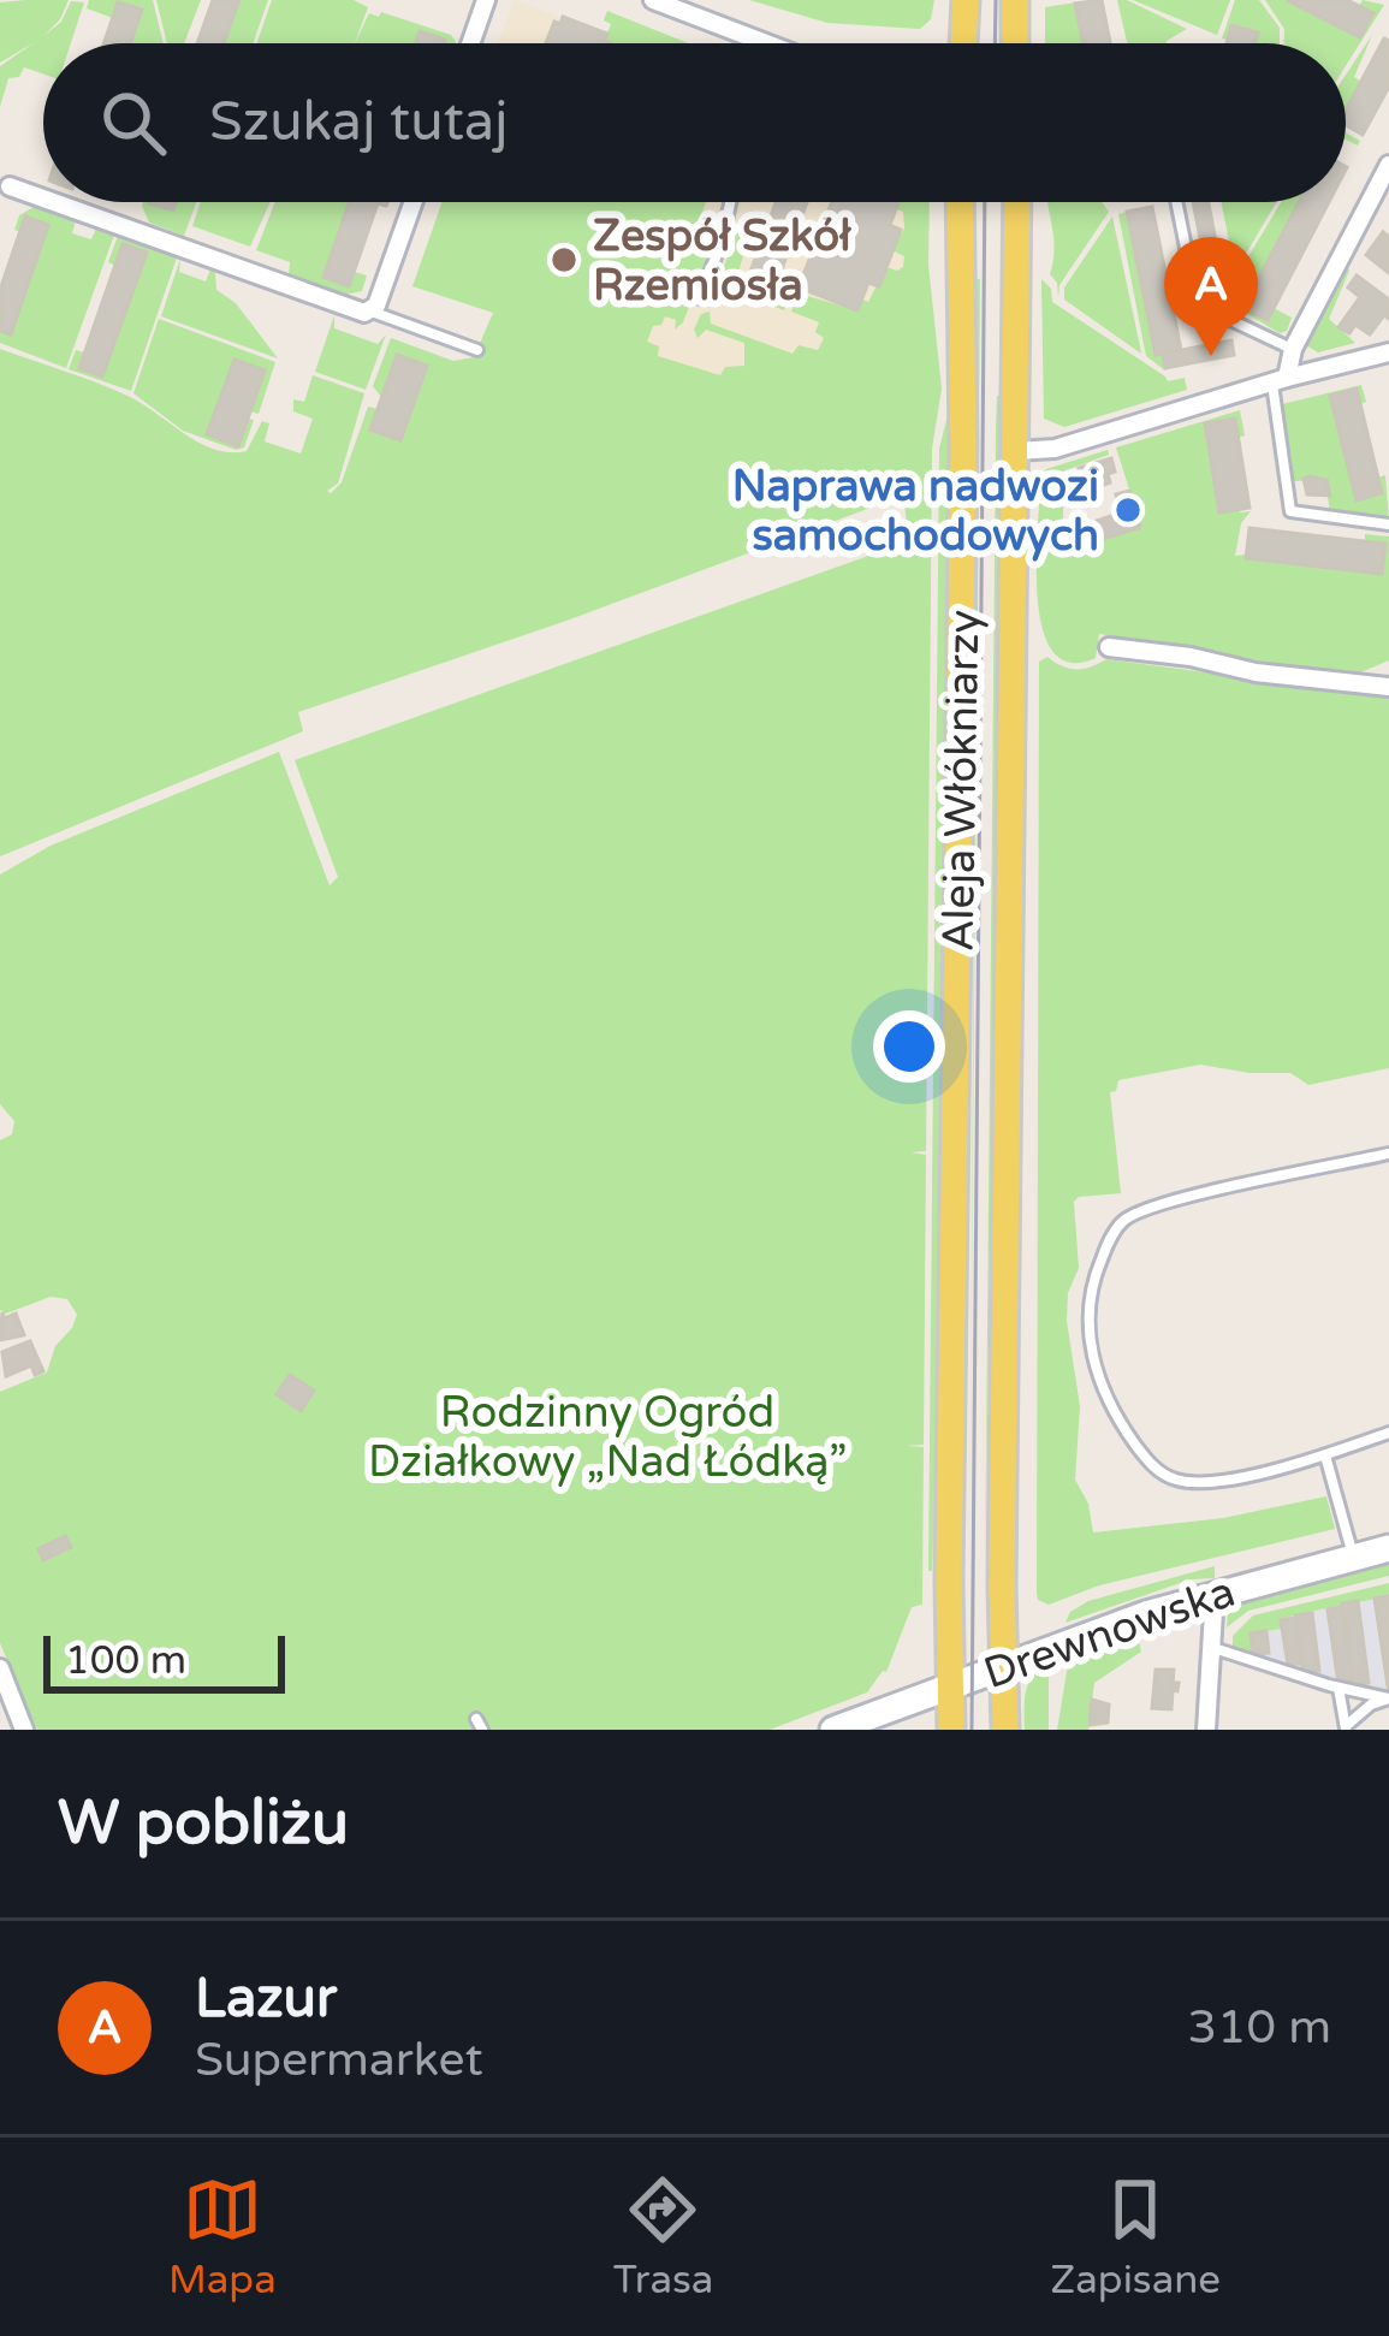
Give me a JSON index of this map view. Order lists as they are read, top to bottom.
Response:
{
  "streets": {
    "main road": ["Aleja Włókniarzy", "Drewnowska"]
  },
  "crossings": [
    ["Aleja Włókniarzy", "Drewnowska"]
  ],
  "parks": ["Rodzinny Ogród Działkowy „Nad Łódką”"],
  "places": ["Zespół Szkół Rzemiosła", "Naprawa nadwozi samochodowych"],
  "scale_bar": "100 m",
  "page": {
    "search": "Szukaj tutaj",
    "pins": "A",
    "scale": "100 m",
    "heading": "W pobliżu",
    "list": [
      {
        "mark": "A",
        "name": "Lazur",
        "note": "Supermarket",
        "value": "310 m"
      }
    ],
    "nav": ["Mapa", "Trasa", "Zapisane"]
  }
}
